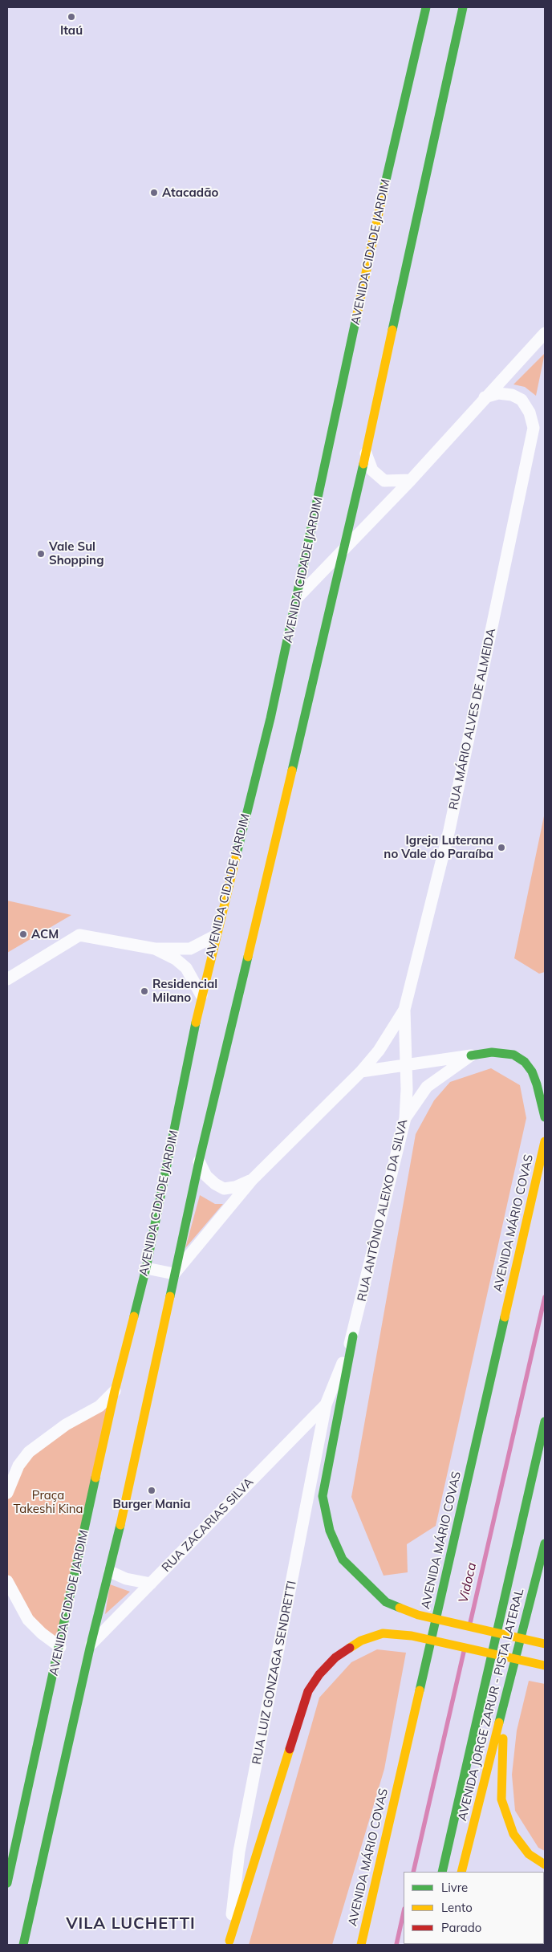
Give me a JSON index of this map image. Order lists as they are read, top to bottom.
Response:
{
  "streets": {
    "main road": ["AVENIDA CIDADE JARDIM", "AVENIDA MÁRIO COVAS", "AVENIDA JORGE ZARUR - PISTA LATERAL"],
    "street": [
      "RUA MÁRIO ALVES DE ALMEIDA",
      "RUA ANTÔNIO ALEIXO DA SILVA",
      "RUA ZACARIAS SILVA",
      "RUA LUIZ GONZAGA SENDRETTI"
    ]
  },
  "crossings": [
    ["RUA MÁRIO ALVES DE ALMEIDA", "RUA ANTÔNIO ALEIXO DA SILVA"],
    ["RUA ANTÔNIO ALEIXO DA SILVA", "RUA ZACARIAS SILVA"],
    ["RUA ANTÔNIO ALEIXO DA SILVA", "RUA LUIZ GONZAGA SENDRETTI"],
    ["RUA ZACARIAS SILVA", "RUA LUIZ GONZAGA SENDRETTI"]
  ],
  "districts": ["VILA LUCHETTI"],
  "water": ["Vidoca"],
  "parks": ["Praça Takeshi Kina"],
  "places": [
    "Itaú",
    "Atacadão",
    "Vale Sul Shopping",
    "Igreja Luterana no Vale do Paraíba",
    "ACM",
    "Residencial Milano",
    "Burger Mania"
  ],
  "legend": ["Livre", "Lento", "Parado"]
}
